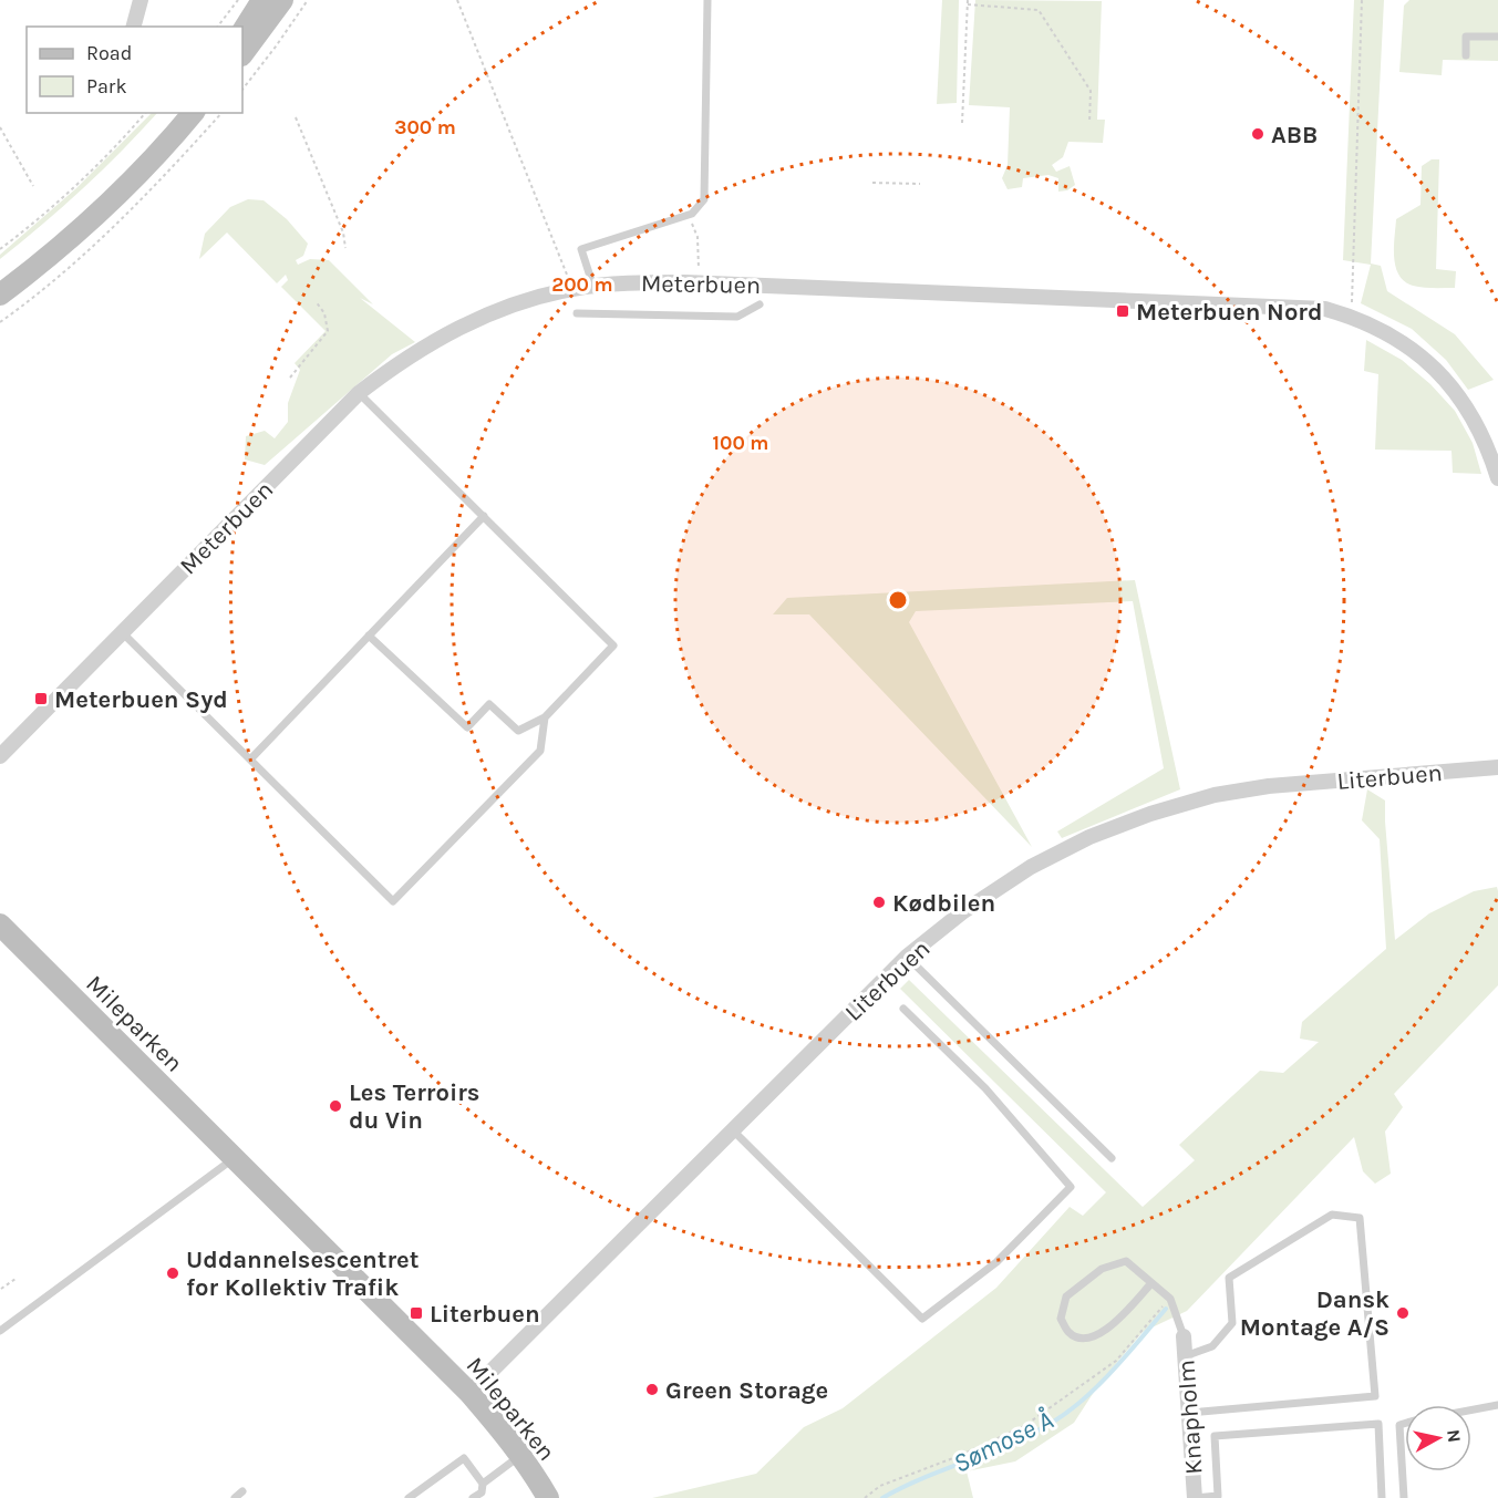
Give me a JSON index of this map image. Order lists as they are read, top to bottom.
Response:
{
  "streets": {
    "street": [
      "Meterbuen",
      "Literbuen",
      "Mileparken",
      "Knapholm"
    ]
  },
  "crossings": [
    ["Literbuen", "Mileparken"]
  ],
  "water": ["Sømose Å"],
  "places": {
    "other": [
      "ABB",
      "Kødbilen",
      "Les Terroirs du Vin",
      "Uddannelsescentret for Kollektiv Trafik",
      "Dansk Montage A/S",
      "Green Storage"
    ],
    "transit": ["Meterbuen Nord", "Meterbuen Syd", "Literbuen"]
  },
  "legend": ["Road", "Park"],
  "north": "right",
  "rings": ["300 m", "200 m", "100 m"]
}
